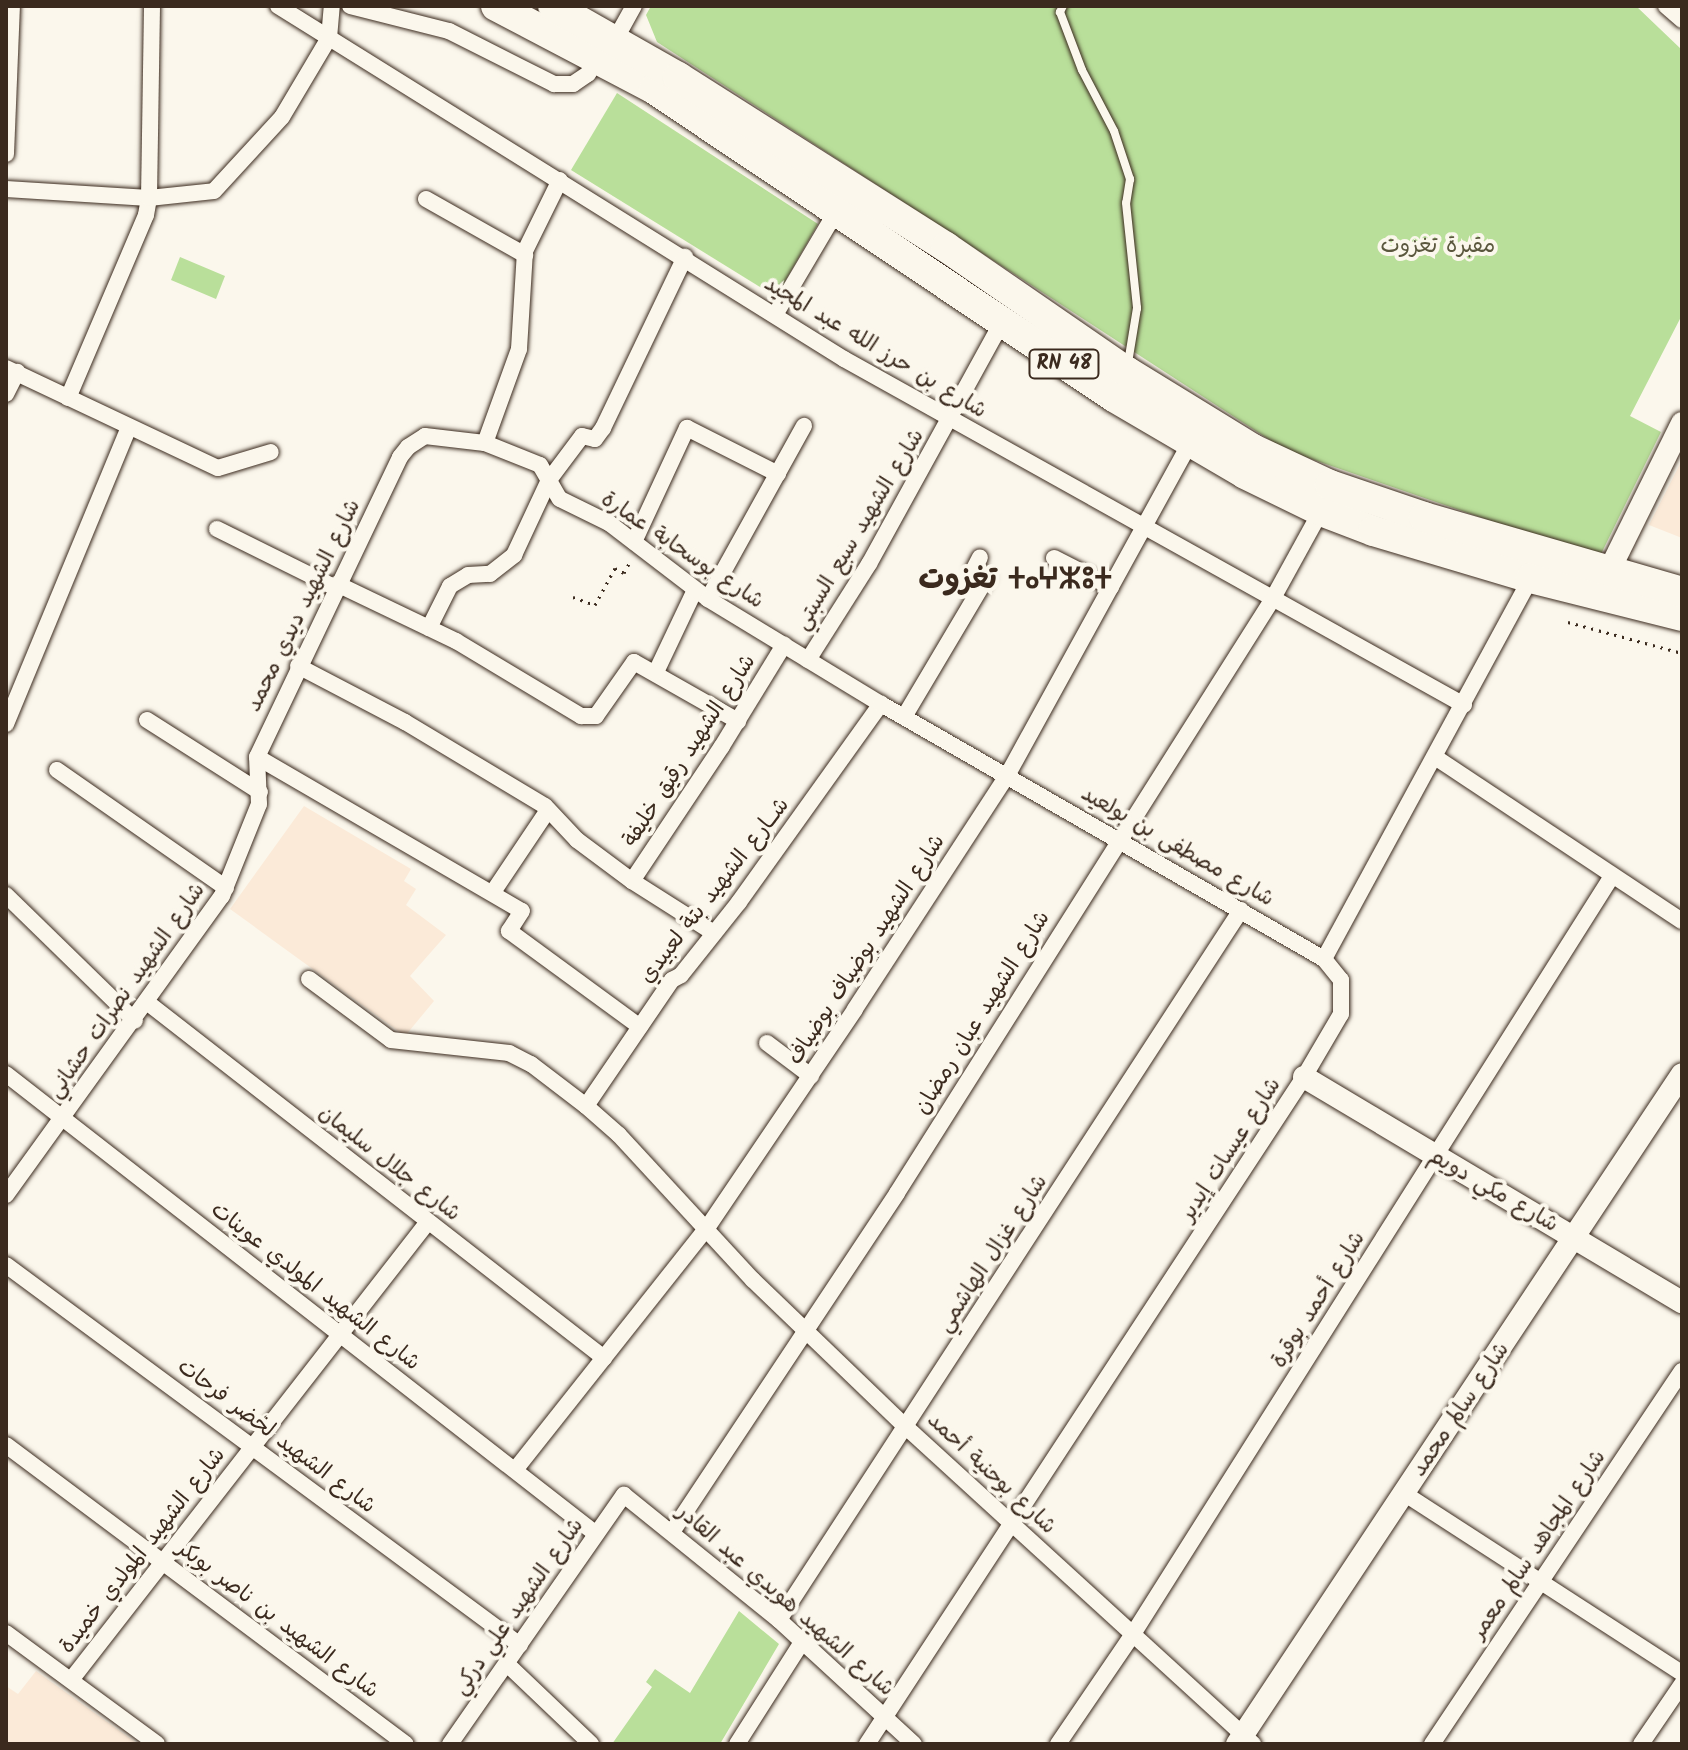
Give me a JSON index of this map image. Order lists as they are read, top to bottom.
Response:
{
  "streets": {
    "highway": ["RN 48"],
    "street": [
      "شارع بن حرز الله عبد المجيد",
      "شارع الشهيد سبع السبتي",
      "شارع بوسحابة عمارة",
      "شارع الشهيد ديدي محمد",
      "شارع الشهيد رقيق خليفة",
      "شارع مصطفى بن بولعيد",
      "شــارع الشهيد بتة لعبيدي",
      "شارع الشهيد بوضياف بوضياف",
      "شارع الشهيد نصرات حشاني",
      "شارع الشهيد عبان رمضان",
      "شارع عيسات إيدير",
      "شارع جلال سليمان",
      "شارع مكي دويم",
      "شارع غزال الهاشمي",
      "شارع الشهيد المولدي عوينات",
      "شارع أحمد بوقرة",
      "شارع سالم محمد",
      "شارع الشهيد لخضر فرحات",
      "شارع بوحنية أحمد",
      "شارع المجاهد سالم معمر",
      "شارع الشهيد المولدي خميدة",
      "شارع الشهيد هويدي عبد القادر",
      "شارع الشهيد علي دركي",
      "شارع الشهيد بن ناصر بوبكر"
    ]
  },
  "crossings": [
    ["شارع بن حرز الله عبد المجيد", "شارع الشهيد سبع السبتي"],
    ["شارع بن حرز الله عبد المجيد", "شارع الشهيد بوضياف بوضياف"],
    ["شارع بن حرز الله عبد المجيد", "شارع الشهيد عبان رمضان"],
    ["RN 48", "شارع الشهيد سبع السبتي"],
    ["RN 48", "شارع الشهيد بوضياف بوضياف"],
    ["RN 48", "شارع الشهيد عبان رمضان"],
    ["شارع الشهيد سبع السبتي", "شارع بوسحابة عمارة"],
    ["شارع بوسحابة عمارة", "شارع الشهيد ديدي محمد"],
    ["شارع بوسحابة عمارة", "شارع الشهيد رقيق خليفة"],
    ["شارع بوسحابة عمارة", "شارع مصطفى بن بولعيد"],
    ["شارع بوسحابة عمارة", "شــارع الشهيد بتة لعبيدي"],
    ["شارع بوسحابة عمارة", "شارع الشهيد بوضياف بوضياف"],
    ["شارع الشهيد ديدي محمد", "شارع الشهيد نصرات حشاني"],
    ["شارع مصطفى بن بولعيد", "شارع الشهيد بوضياف بوضياف"],
    ["شارع مصطفى بن بولعيد", "شارع الشهيد عبان رمضان"],
    ["شارع مصطفى بن بولعيد", "شارع عيسات إيدير"],
    ["شارع مصطفى بن بولعيد", "شارع غزال الهاشمي"],
    ["شــارع الشهيد بتة لعبيدي", "شارع بوحنية أحمد"],
    ["شارع الشهيد بوضياف بوضياف", "شارع جلال سليمان"],
    ["شارع الشهيد بوضياف بوضياف", "شارع الشهيد المولدي عوينات"],
    ["شارع الشهيد بوضياف بوضياف", "شارع بوحنية أحمد"],
    ["شارع الشهيد نصرات حشاني", "شارع جلال سليمان"],
    ["شارع الشهيد نصرات حشاني", "شارع الشهيد المولدي عوينات"],
    ["شارع الشهيد عبان رمضان", "شارع بوحنية أحمد"],
    ["شارع الشهيد عبان رمضان", "شارع الشهيد هويدي عبد القادر"],
    ["شارع عيسات إيدير", "شارع مكي دويم"],
    ["شارع عيسات إيدير", "شارع بوحنية أحمد"],
    ["شارع عيسات إيدير", "شارع الشهيد هويدي عبد القادر"],
    ["شارع جلال سليمان", "شارع الشهيد المولدي خميدة"],
    ["شارع مكي دويم", "شارع أحمد بوقرة"],
    ["شارع مكي دويم", "شارع سالم محمد"],
    ["شارع غزال الهاشمي", "شارع بوحنية أحمد"],
    ["شارع غزال الهاشمي", "شارع الشهيد هويدي عبد القادر"],
    ["شارع الشهيد المولدي عوينات", "شارع الشهيد المولدي خميدة"],
    ["شارع الشهيد المولدي عوينات", "شارع الشهيد علي دركي"],
    ["شارع أحمد بوقرة", "شارع بوحنية أحمد"],
    ["شارع سالم محمد", "شارع بوحنية أحمد"],
    ["شارع الشهيد لخضر فرحات", "شارع الشهيد المولدي خميدة"],
    ["شارع الشهيد لخضر فرحات", "شارع الشهيد علي دركي"],
    ["شارع الشهيد المولدي خميدة", "شارع الشهيد بن ناصر بوبكر"],
    ["شارع الشهيد هويدي عبد القادر", "شارع الشهيد علي دركي"]
  ],
  "districts": ["تغزوت ⵜⴰⵖⵣⵓⵜ"],
  "parks": ["مقبرة تغزوت"]
}
